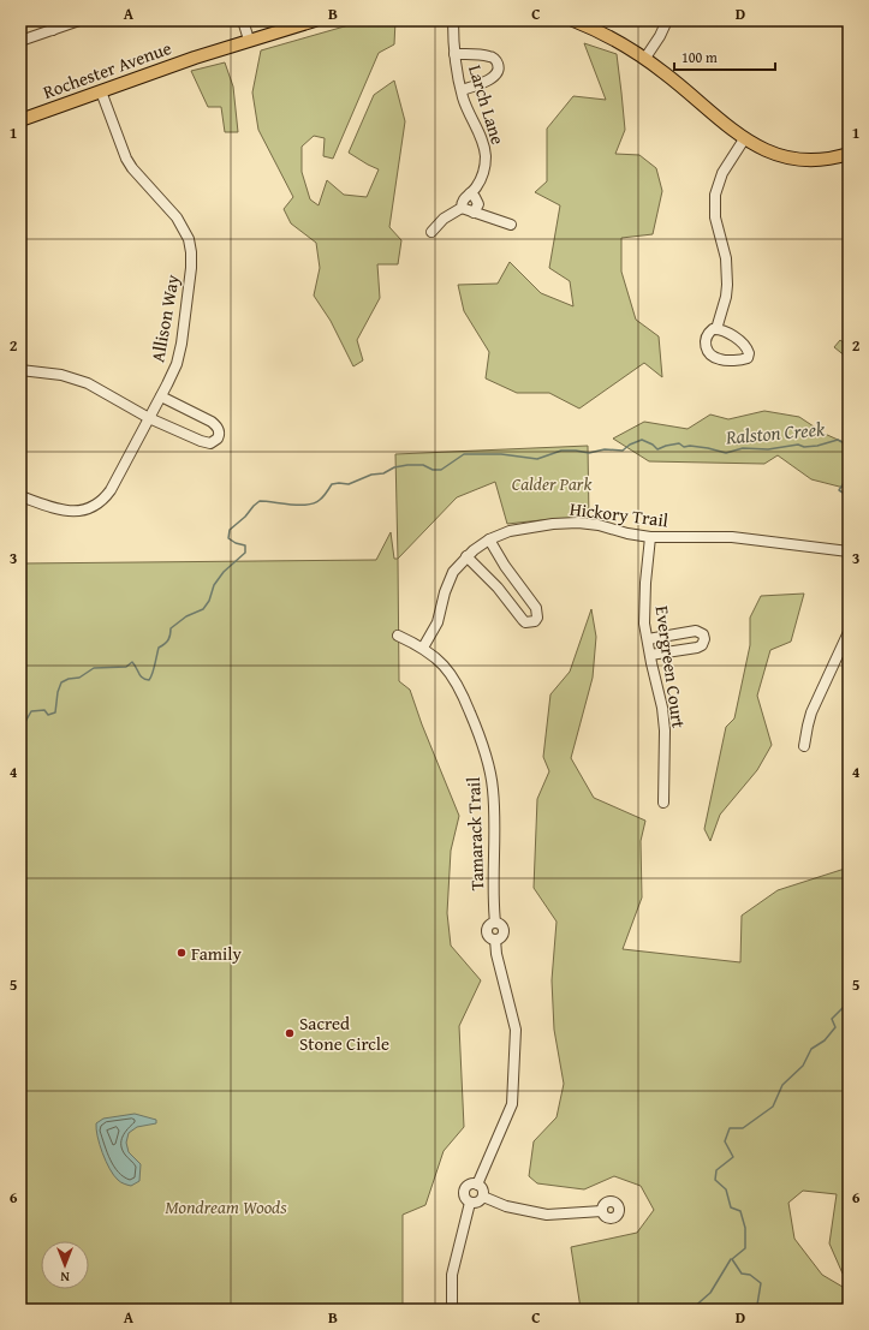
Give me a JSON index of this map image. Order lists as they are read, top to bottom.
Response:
{
  "streets": {
    "main road": ["Rochester Avenue"],
    "street": [
      "Larch Lane",
      "Allison Way",
      "Hickory Trail",
      "Evergreen Court",
      "Tamarack Trail"
    ]
  },
  "crossings": [
    ["Rochester Avenue", "Allison Way"],
    ["Hickory Trail", "Evergreen Court"],
    ["Hickory Trail", "Tamarack Trail"]
  ],
  "water": ["Ralston Creek"],
  "parks": ["Calder Park", "Mondream Woods"],
  "places": ["Family", "Sacred Stone Circle"],
  "scale_bar": "100 m",
  "north": "bottom",
  "grid": {
    "columns": [
      "A",
      "B",
      "C",
      "D"
    ],
    "rows": [
      "1",
      "2",
      "3",
      "4",
      "5",
      "6"
    ]
  }
}
